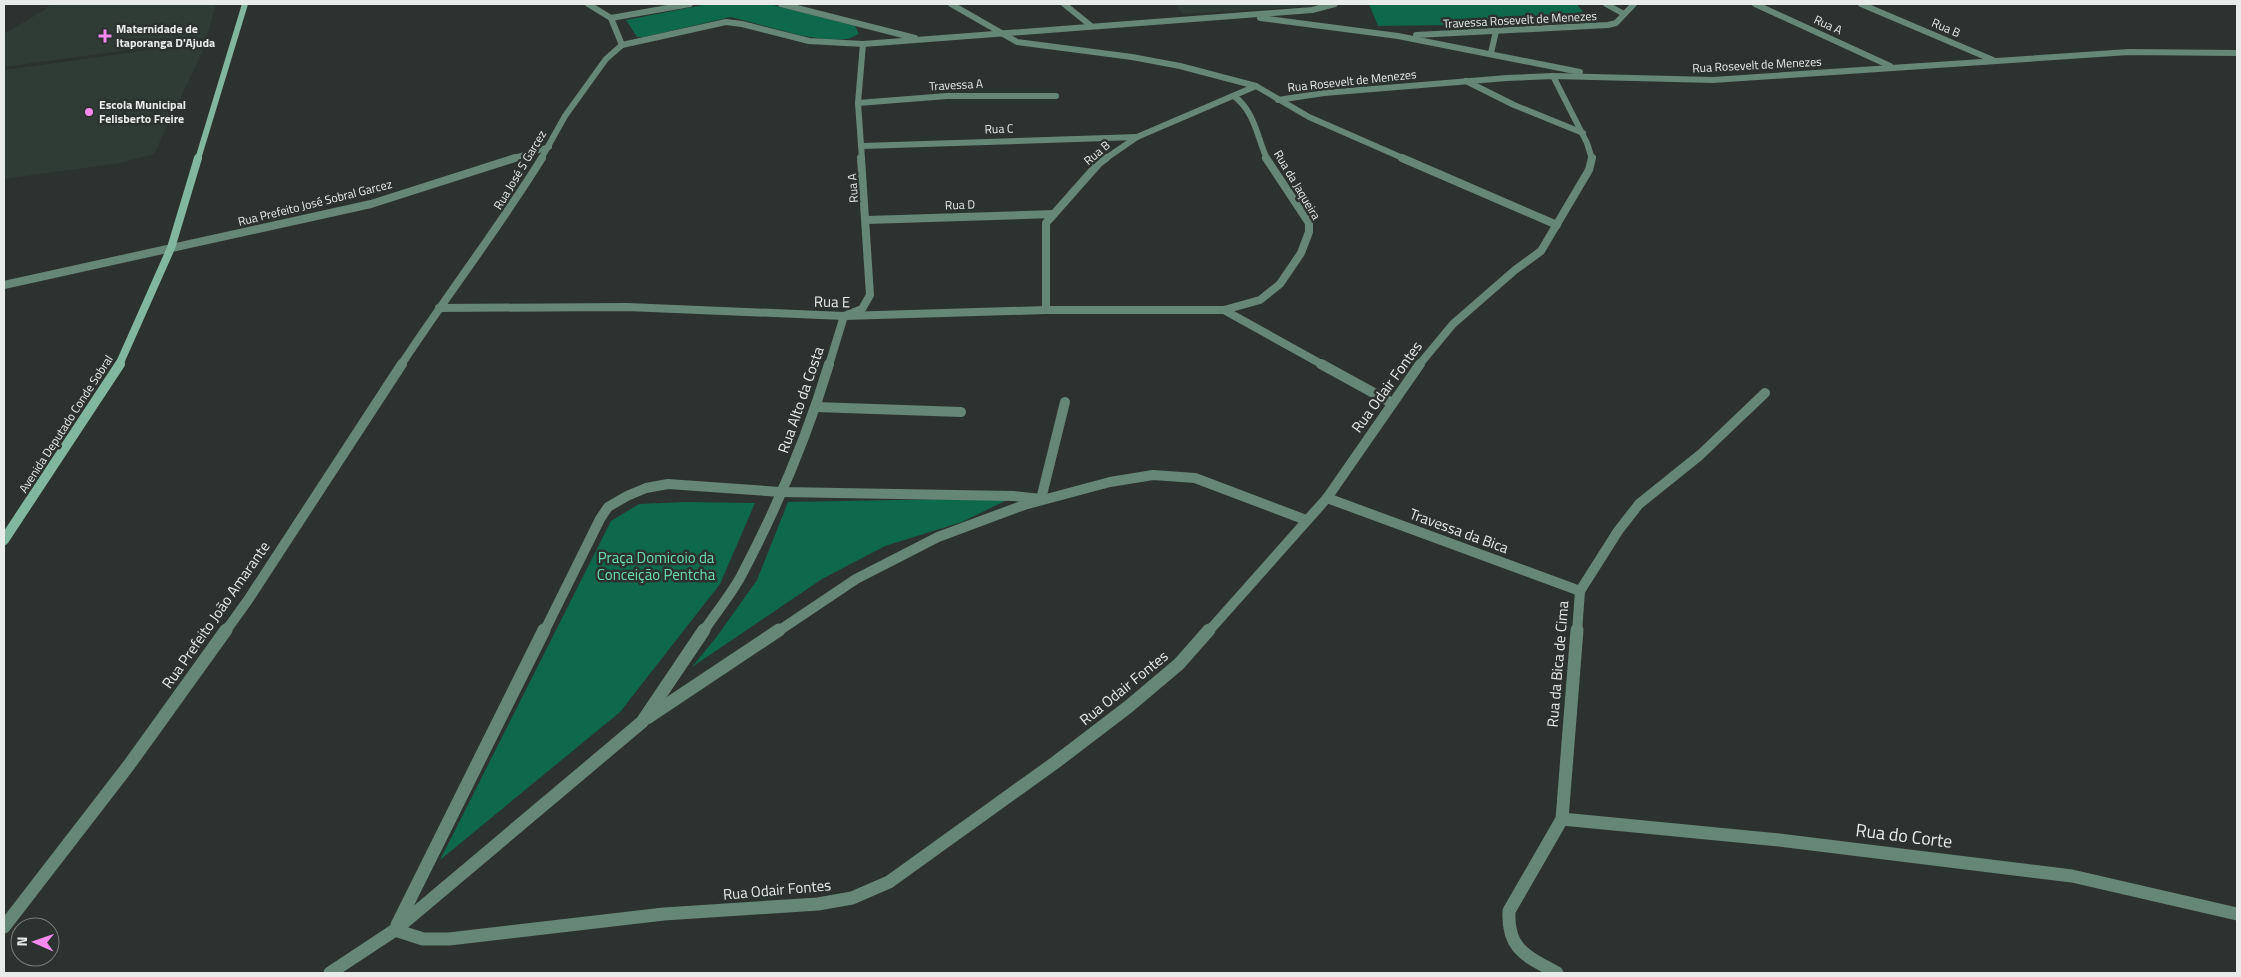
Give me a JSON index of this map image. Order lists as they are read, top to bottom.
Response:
{
  "streets": {
    "main road": ["Avenida Deputado Conde Sobral"],
    "street": [
      "Travessa Rosevelt de Menezes",
      "Rua A",
      "Rua B",
      "Rua Rosevelt de Menezes",
      "Travessa A",
      "Rua C",
      "Rua José S Garcez",
      "Rua da Jaqueira",
      "Rua Prefeito José Sobral Garcez",
      "Rua D",
      "Rua E",
      "Rua Odair Fontes",
      "Rua Alto da Costa",
      "Travessa da Bica",
      "Rua Prefeito João Amarante",
      "Rua da Bica de Cima",
      "Rua do Corte"
    ]
  },
  "crossings": [
    ["Travessa Rosevelt de Menezes", "Rua Rosevelt de Menezes"],
    ["Rua A", "Rua Rosevelt de Menezes"],
    ["Rua A", "Travessa A"],
    ["Rua A", "Rua C"],
    ["Rua A", "Rua D"],
    ["Rua A", "Rua E"],
    ["Rua A", "Rua Alto da Costa"],
    ["Rua B", "Rua Rosevelt de Menezes"],
    ["Rua B", "Rua C"],
    ["Rua B", "Rua da Jaqueira"],
    ["Rua B", "Rua D"],
    ["Rua B", "Rua E"],
    ["Rua Rosevelt de Menezes", "Rua José S Garcez"],
    ["Rua Rosevelt de Menezes", "Rua Odair Fontes"],
    ["Rua José S Garcez", "Rua Prefeito José Sobral Garcez"],
    ["Rua José S Garcez", "Rua E"],
    ["Rua José S Garcez", "Rua Prefeito João Amarante"],
    ["Rua da Jaqueira", "Rua E"],
    ["Rua Prefeito José Sobral Garcez", "Avenida Deputado Conde Sobral"],
    ["Rua E", "Rua Alto da Costa"],
    ["Rua E", "Rua Prefeito João Amarante"],
    ["Rua Odair Fontes", "Travessa da Bica"],
    ["Travessa da Bica", "Rua da Bica de Cima"],
    ["Rua da Bica de Cima", "Rua do Corte"]
  ],
  "parks": ["Praça Domicoio da Conceição Pentcha"],
  "places": {
    "health": ["Maternidade de Itaporanga D'Ajuda"],
    "other": ["Escola Municipal Felisberto Freire"]
  },
  "north": "left"
}
